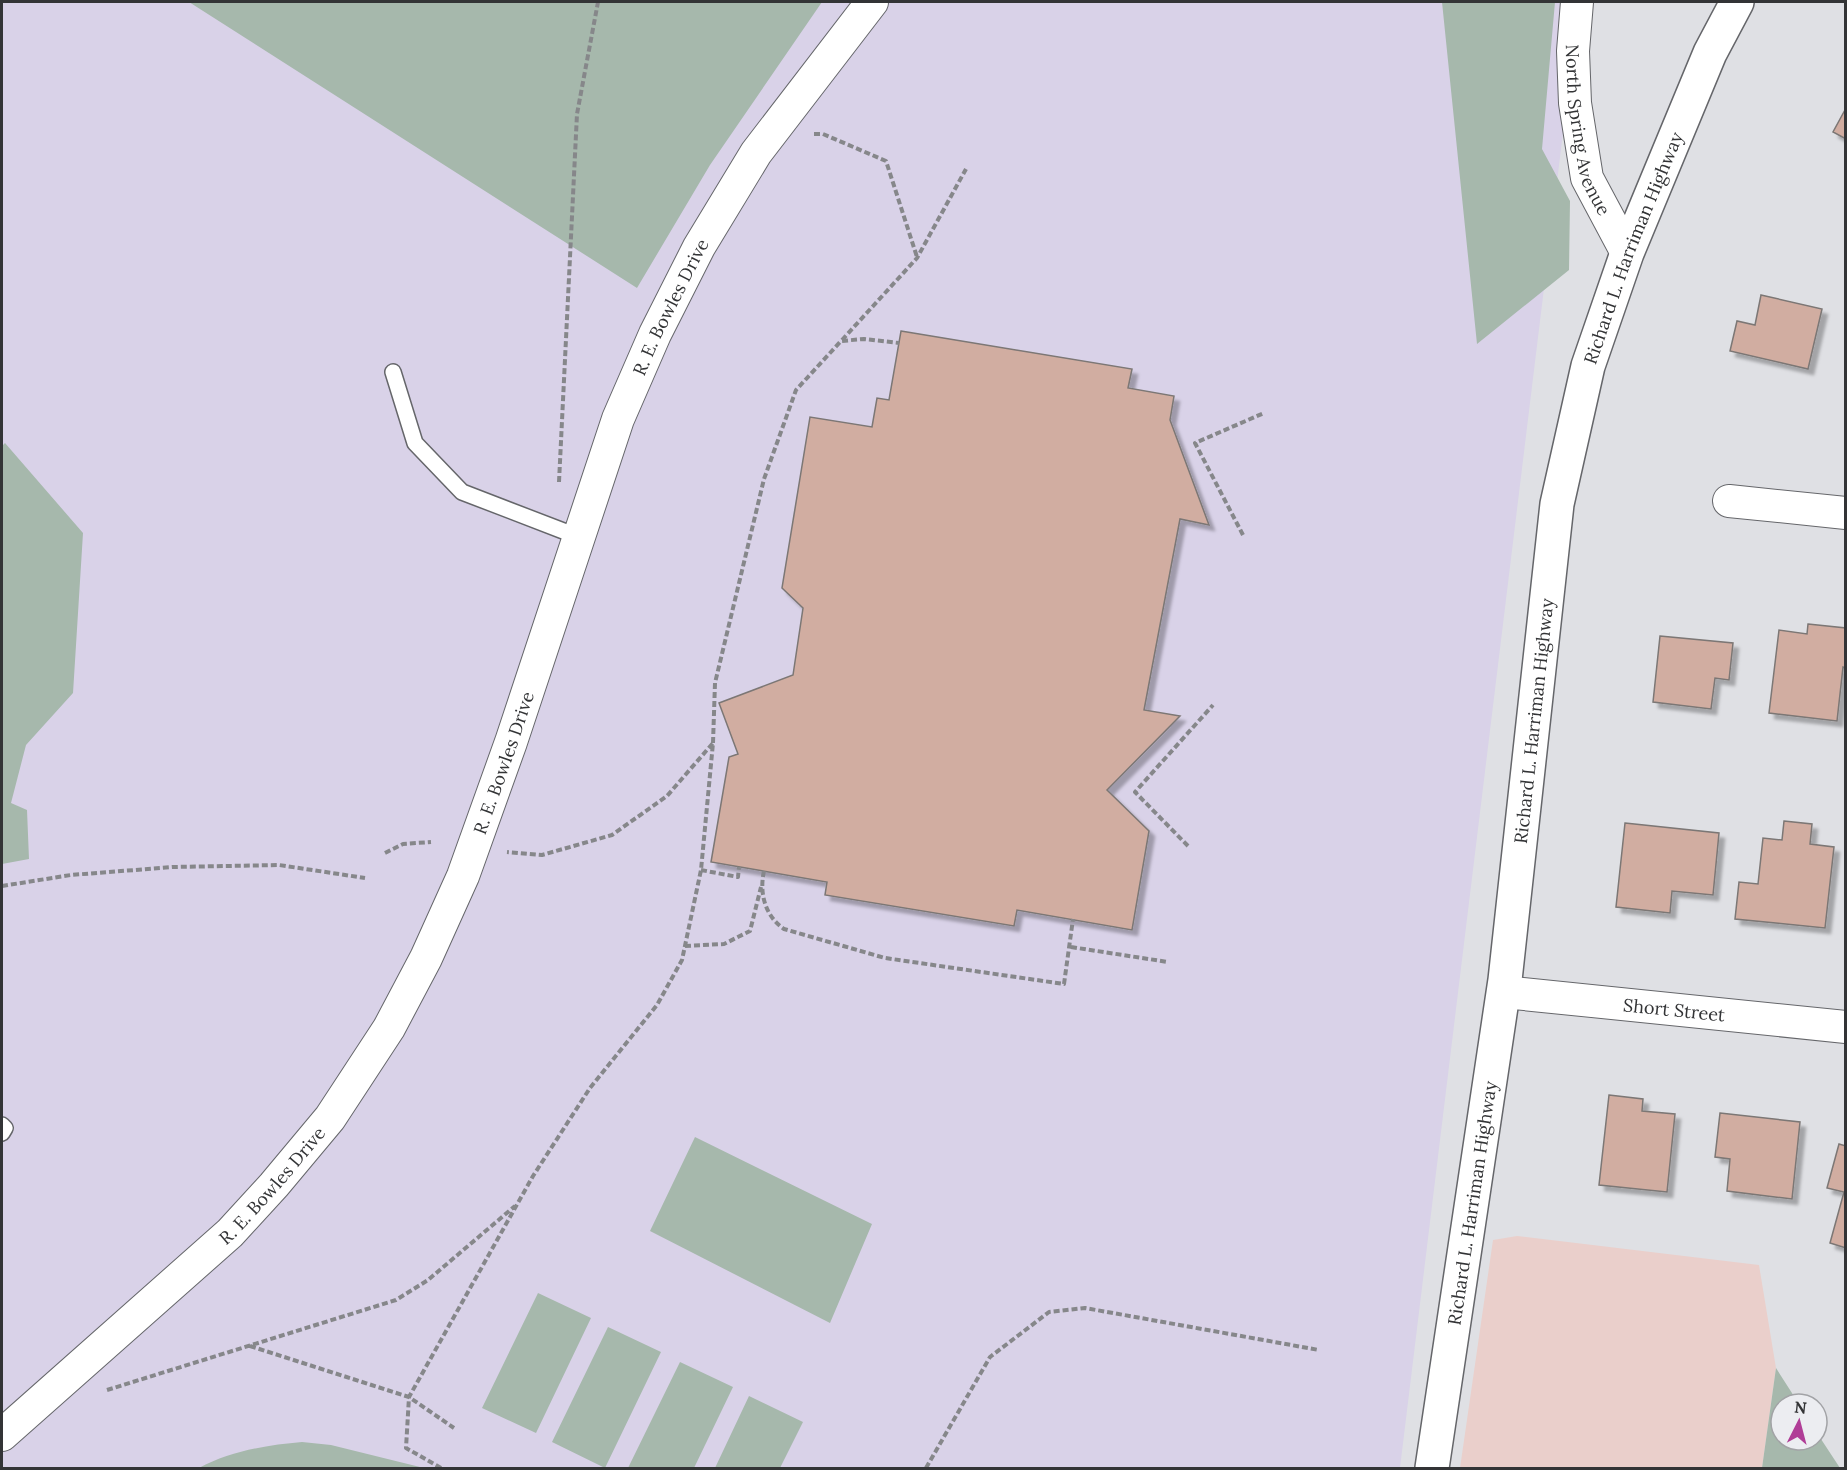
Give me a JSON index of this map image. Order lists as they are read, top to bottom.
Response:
{
  "streets": {
    "main road": ["Richard L. Harriman Highway"],
    "street": ["North Spring Avenue", "R. E. Bowles Drive", "Short Street"]
  },
  "crossings": [
    ["North Spring Avenue", "Richard L. Harriman Highway"],
    ["Richard L. Harriman Highway", "Short Street"]
  ],
  "north": "top"
}
